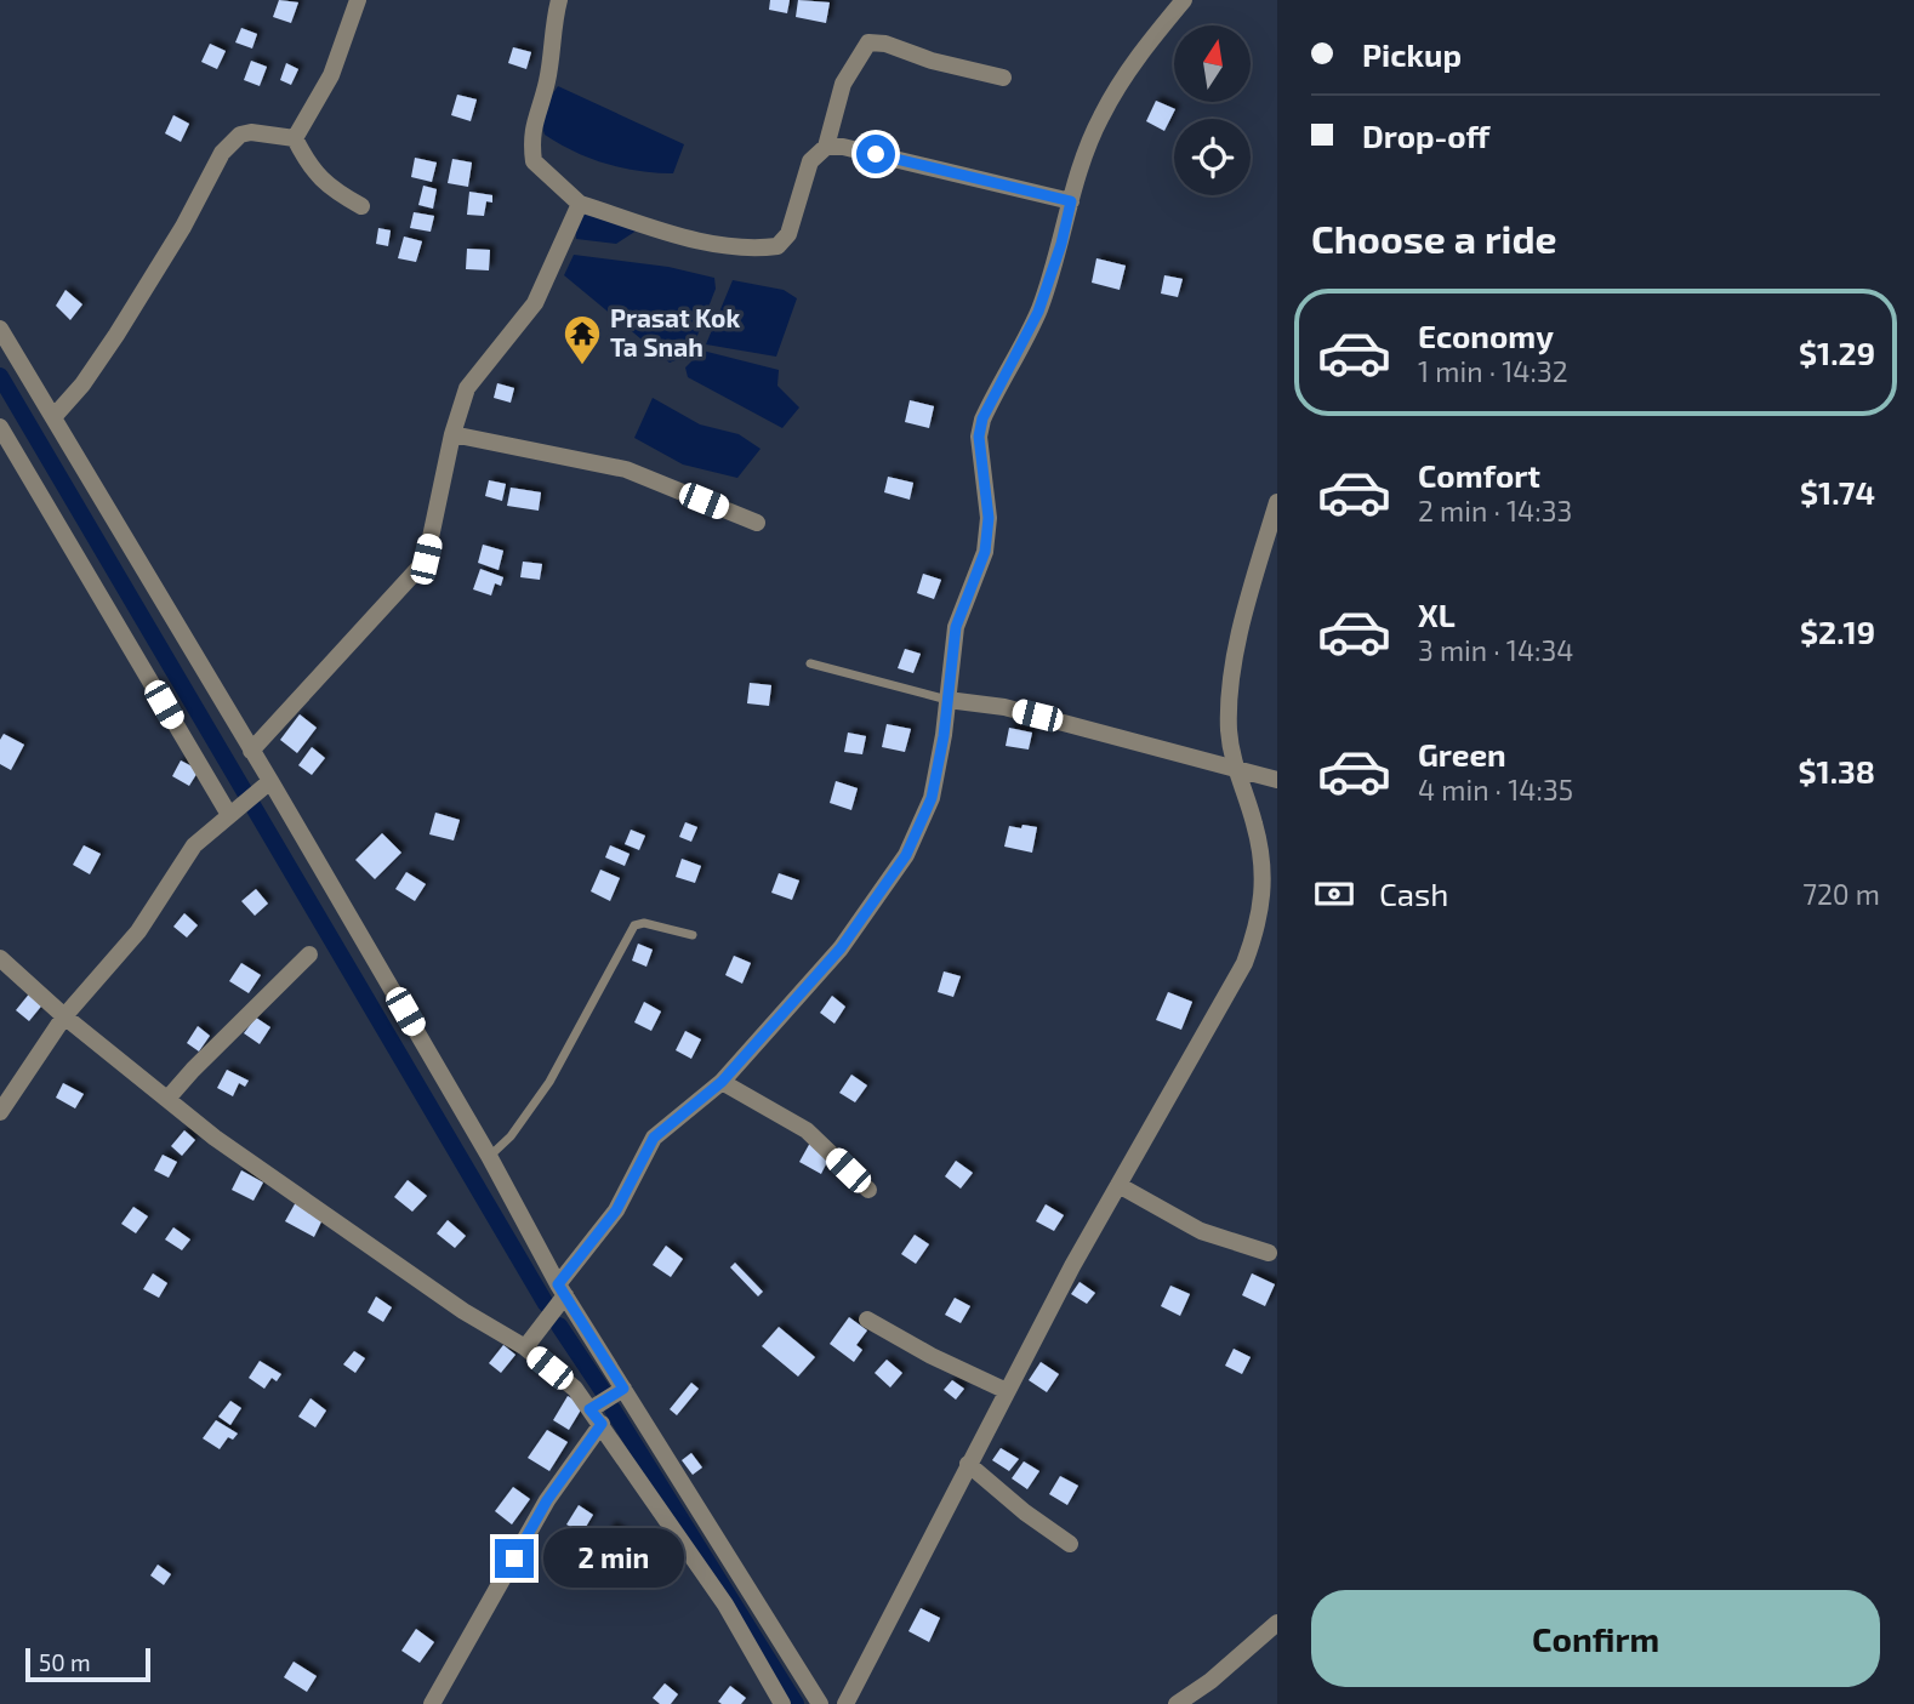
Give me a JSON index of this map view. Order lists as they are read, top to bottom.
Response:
{
  "places": {
    "temple": ["Prasat Kok Ta Snah"]
  },
  "scale_bar": "50 m",
  "north": "top",
  "page": {
    "banner": ["Pickup", "Drop-off"],
    "heading": "Choose a ride",
    "list": [
      {
        "name": "Economy",
        "note": "1 min · 14:32",
        "value": "$1.29"
      },
      {
        "name": "Comfort",
        "note": "2 min · 14:33",
        "value": "$1.74"
      },
      {
        "name": "XL",
        "note": "3 min · 14:34",
        "value": "$2.19"
      },
      {
        "name": "Green",
        "note": "4 min · 14:35",
        "value": "$1.38"
      }
    ],
    "pay": ["Cash", "720 m"],
    "bubble": "2 min",
    "buttons": "Confirm",
    "scale": "50 m"
  }
}
